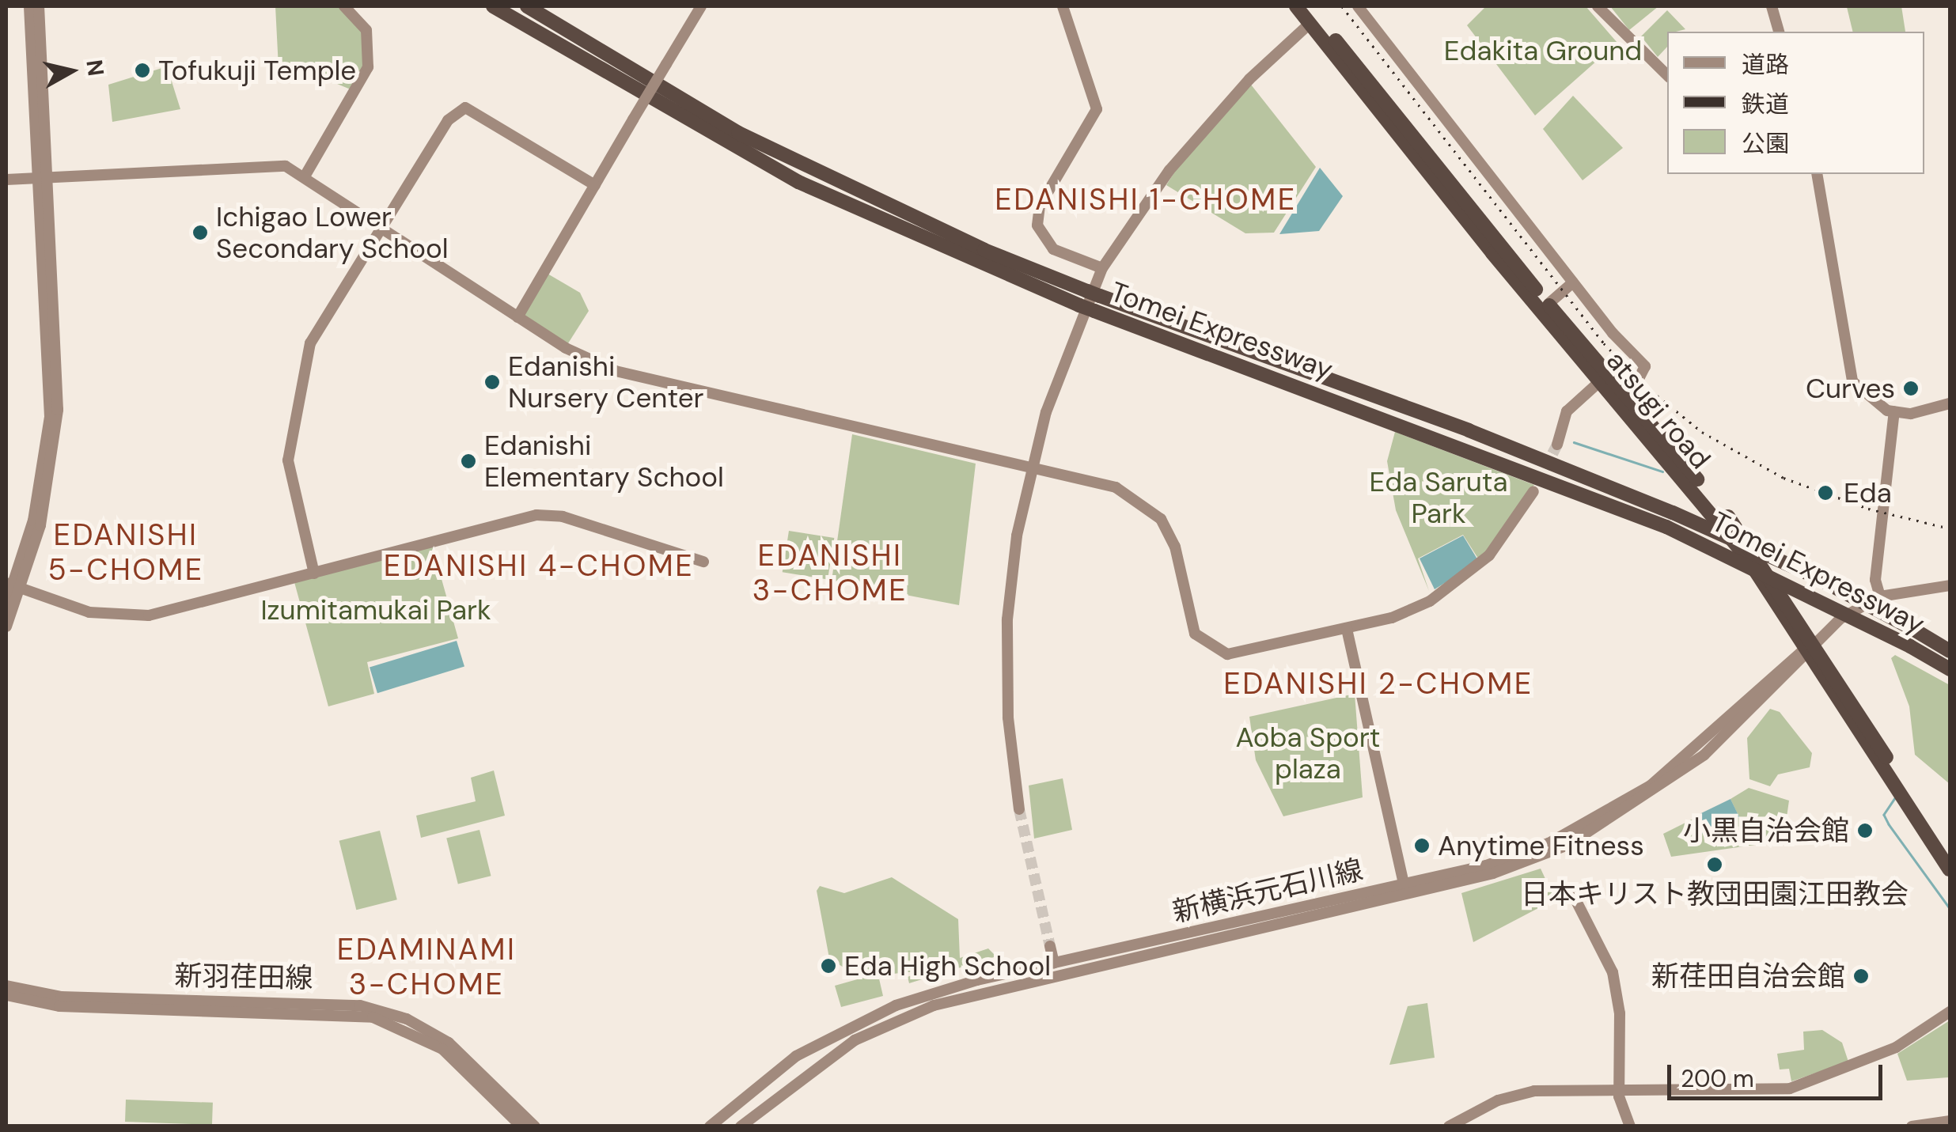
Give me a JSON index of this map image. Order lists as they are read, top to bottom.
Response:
{
  "streets": {
    "highway": ["Tomei Expressway", "atsugi road"],
    "street": ["新横浜元石川線", "新羽荏田線"]
  },
  "crossings": [
    ["atsugi road", "新横浜元石川線"]
  ],
  "districts": [
    "EDANISHI 1-CHOME",
    "EDANISHI 5-CHOME",
    "EDANISHI 3-CHOME",
    "EDANISHI 4-CHOME",
    "EDANISHI 2-CHOME",
    "EDAMINAMI 3-CHOME"
  ],
  "parks": [
    "Edakita Ground",
    "Eda Saruta Park",
    "Izumitamukai Park",
    "Aoba Sport plaza"
  ],
  "places": [
    "Tofukuji Temple",
    "Ichigao Lower Secondary School",
    "Edanishi Nursery Center",
    "Curves",
    "Edanishi Elementary School",
    "Eda",
    "小黒自治会館",
    "Anytime Fitness",
    "日本キリスト教団田園江田教会",
    "Eda High School",
    "新荏田自治会館"
  ],
  "legend": ["道路", "鉄道", "公園"],
  "scale_bar": "200 m",
  "north": "right"
}
